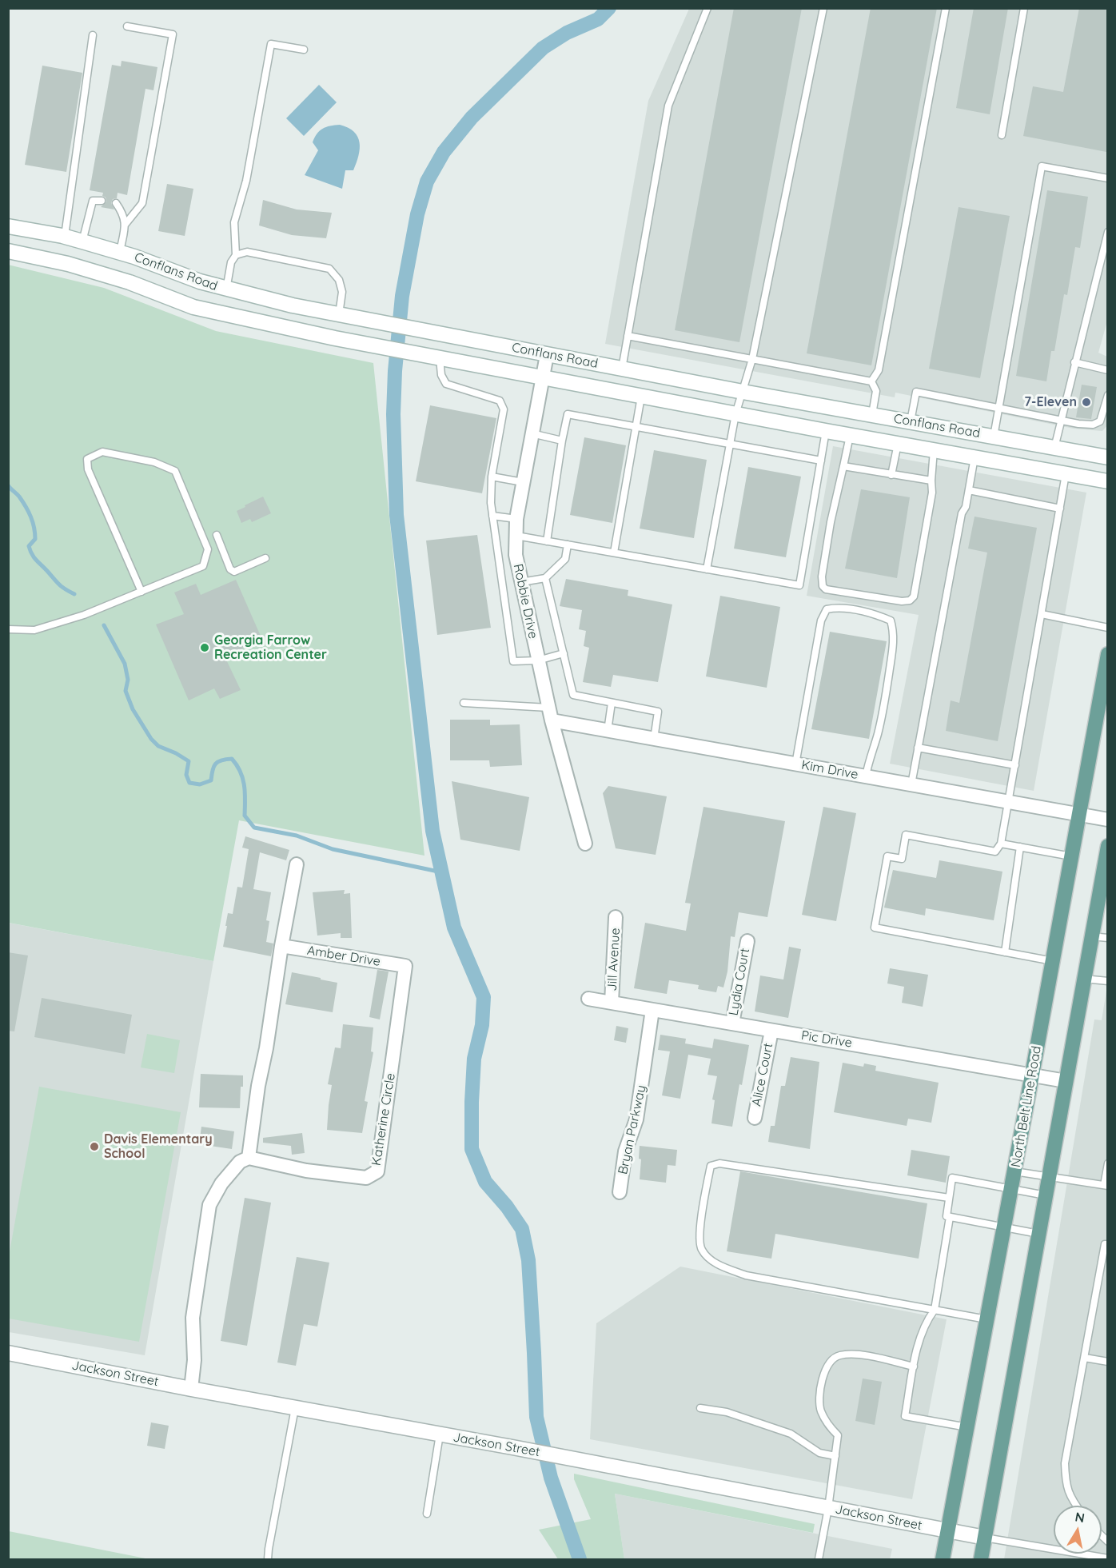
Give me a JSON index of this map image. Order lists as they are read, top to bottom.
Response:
{
  "streets": {
    "main road": ["Conflans Road", "North Belt Line Road", "Jackson Street"],
    "street": [
      "Robbie Drive",
      "Kim Drive",
      "Amber Drive",
      "Jill Avenue",
      "Lydia Court",
      "Pic Drive",
      "Alice Court",
      "Katherine Circle",
      "Bryan Parkway"
    ]
  },
  "crossings": [
    ["Conflans Road", "Robbie Drive"],
    ["Robbie Drive", "Kim Drive"],
    ["Kim Drive", "North Belt Line Road"],
    ["Amber Drive", "Katherine Circle"],
    ["Jill Avenue", "Pic Drive"],
    ["Lydia Court", "Pic Drive"],
    ["Pic Drive", "Alice Court"],
    ["Pic Drive", "North Belt Line Road"],
    ["Pic Drive", "Bryan Parkway"],
    ["North Belt Line Road", "Jackson Street"]
  ],
  "places": ["7-Eleven", "Georgia Farrow Recreation Center", "Davis Elementary School"],
  "north": "top"
}
